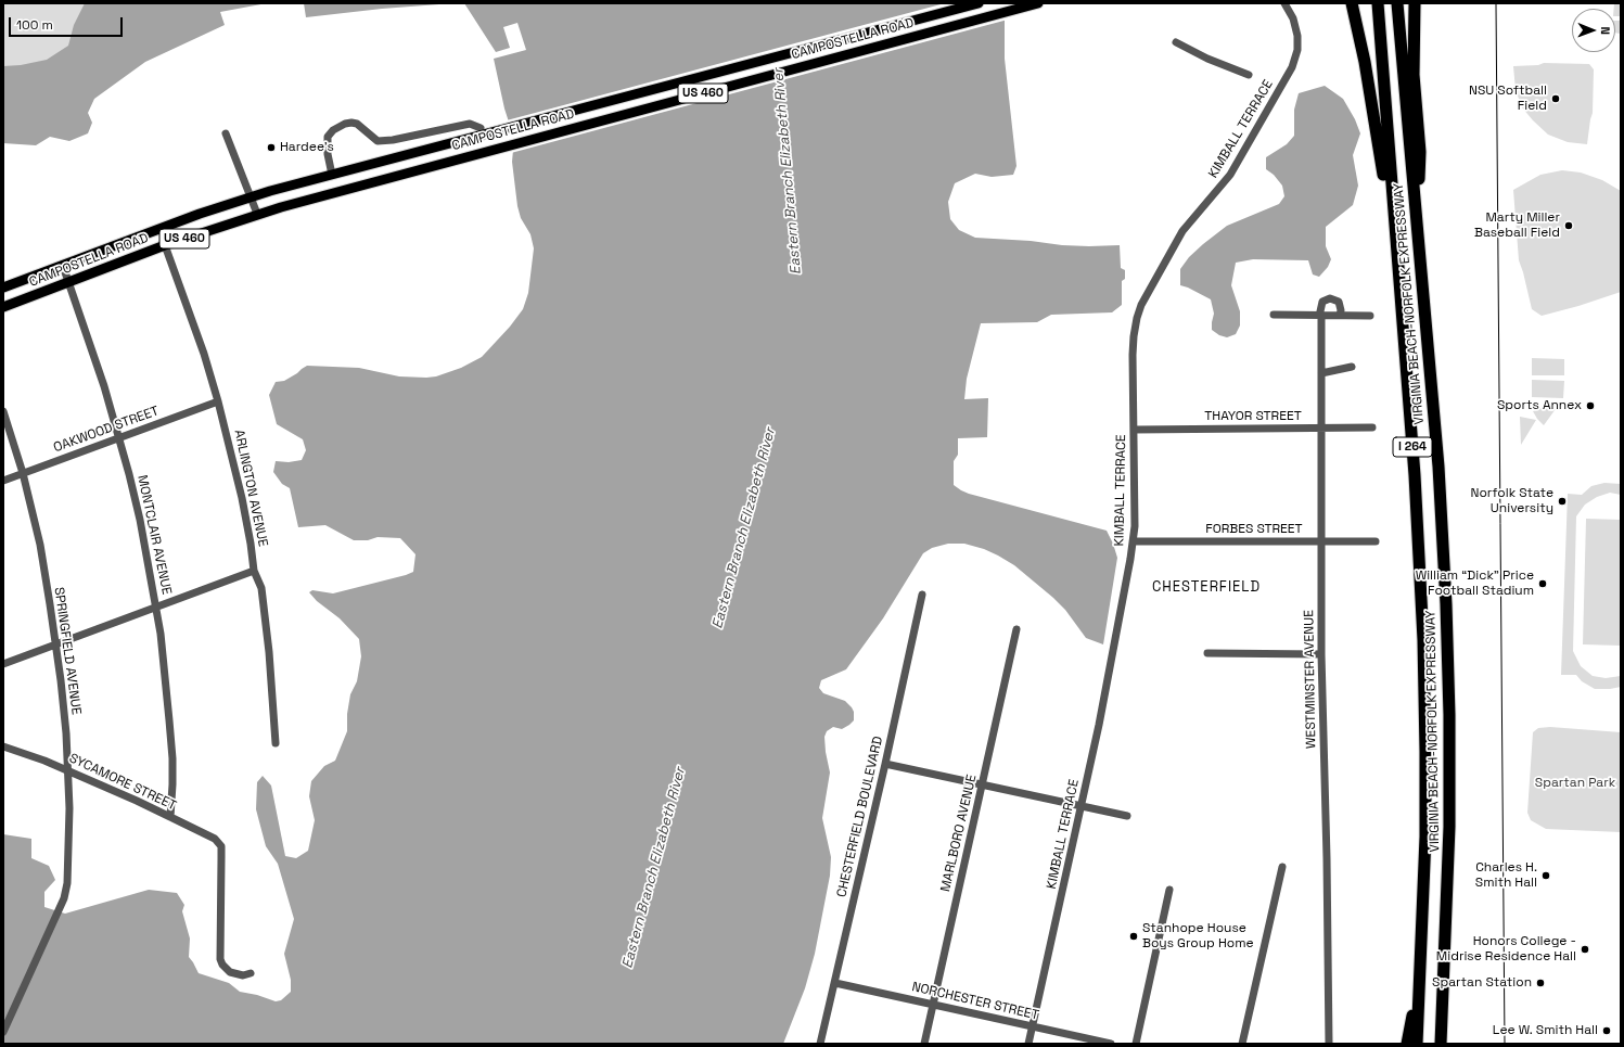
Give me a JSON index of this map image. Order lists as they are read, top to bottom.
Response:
{
  "streets": {
    "highway": ["VIRGINIA BEACH-NORFOLK EXPRESSWAY", "I 264"],
    "main road": ["CAMPOSTELLA ROAD", "US 460"],
    "street": [
      "KIMBALL TERRACE",
      "THAYOR STREET",
      "OAKWOOD STREET",
      "ARLINGTON AVENUE",
      "FORBES STREET",
      "MONTCLAIR AVENUE",
      "SPRINGFIELD AVENUE",
      "WESTMINSTER AVENUE",
      "SYCAMORE STREET",
      "CHESTERFIELD BOULEVARD",
      "MARLBORO AVENUE",
      "NORCHESTER STREET"
    ]
  },
  "crossings": [
    ["CAMPOSTELLA ROAD", "ARLINGTON AVENUE"],
    ["CAMPOSTELLA ROAD", "MONTCLAIR AVENUE"],
    ["KIMBALL TERRACE", "THAYOR STREET"],
    ["KIMBALL TERRACE", "FORBES STREET"],
    ["KIMBALL TERRACE", "NORCHESTER STREET"],
    ["THAYOR STREET", "WESTMINSTER AVENUE"],
    ["OAKWOOD STREET", "ARLINGTON AVENUE"],
    ["OAKWOOD STREET", "MONTCLAIR AVENUE"],
    ["OAKWOOD STREET", "SPRINGFIELD AVENUE"],
    ["FORBES STREET", "WESTMINSTER AVENUE"],
    ["MONTCLAIR AVENUE", "SYCAMORE STREET"],
    ["SPRINGFIELD AVENUE", "SYCAMORE STREET"],
    ["CHESTERFIELD BOULEVARD", "NORCHESTER STREET"],
    ["MARLBORO AVENUE", "NORCHESTER STREET"]
  ],
  "districts": ["CHESTERFIELD"],
  "water": ["Eastern Branch Elizabeth River"],
  "parks": ["Spartan Park"],
  "places": [
    "NSU Softball Field",
    "Hardee's",
    "Marty Miller Baseball Field",
    "Sports Annex",
    "Norfolk State University",
    "William “Dick” Price Football Stadium",
    "Charles H. Smith Hall",
    "Stanhope House Boys Group Home",
    "Honors College - Midrise Residence Hall",
    "Spartan Station",
    "Lee W. Smith Hall"
  ],
  "scale_bar": "100 m",
  "north": "right"
}
